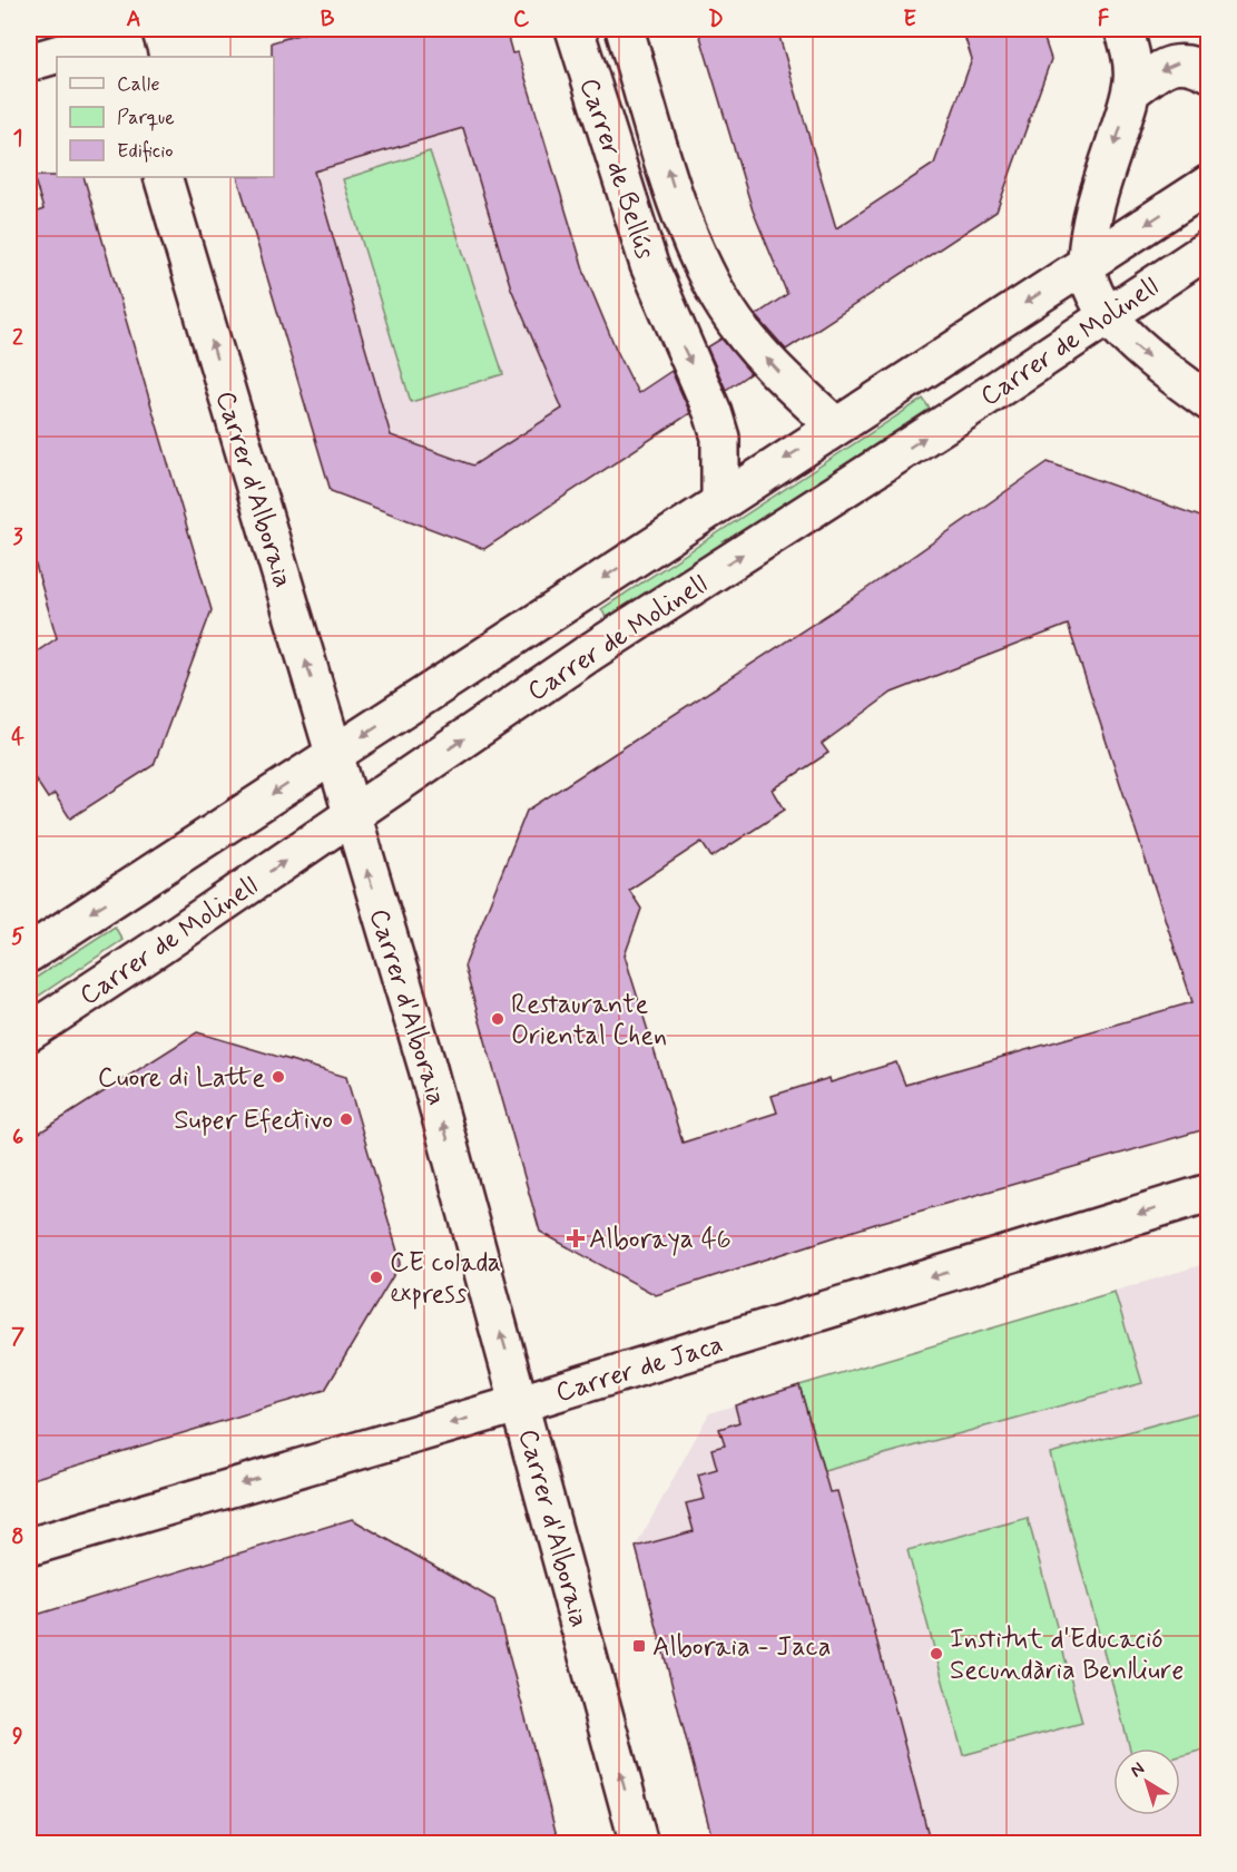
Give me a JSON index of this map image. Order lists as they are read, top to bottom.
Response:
{
  "streets": {
    "street": [
      "Carrer de Bellús",
      "Carrer de Molinell",
      "Carrer d'Alboraia",
      "Carrer de Jaca"
    ]
  },
  "crossings": [
    ["Carrer de Bellús", "Carrer de Molinell"],
    ["Carrer de Molinell", "Carrer d'Alboraia"],
    ["Carrer d'Alboraia", "Carrer de Jaca"]
  ],
  "one_way": ["Carrer d'Alboraia", "Carrer de Jaca"],
  "places": {
    "other": [
      "Restaurante Oriental Chen",
      "Cuore di Latte",
      "Super Efectivo",
      "CE colada express",
      "Institut d'Educació Secundària Benlliure"
    ],
    "health": ["Alboraya 46"],
    "transit": ["Alboraia - Jaca"]
  },
  "legend": ["Calle", "Parque", "Edificio"],
  "north": "top left",
  "grid": {
    "columns": [
      "A",
      "B",
      "C",
      "D",
      "E",
      "F"
    ],
    "rows": [
      "1",
      "2",
      "3",
      "4",
      "5",
      "6",
      "7",
      "8",
      "9"
    ]
  }
}
